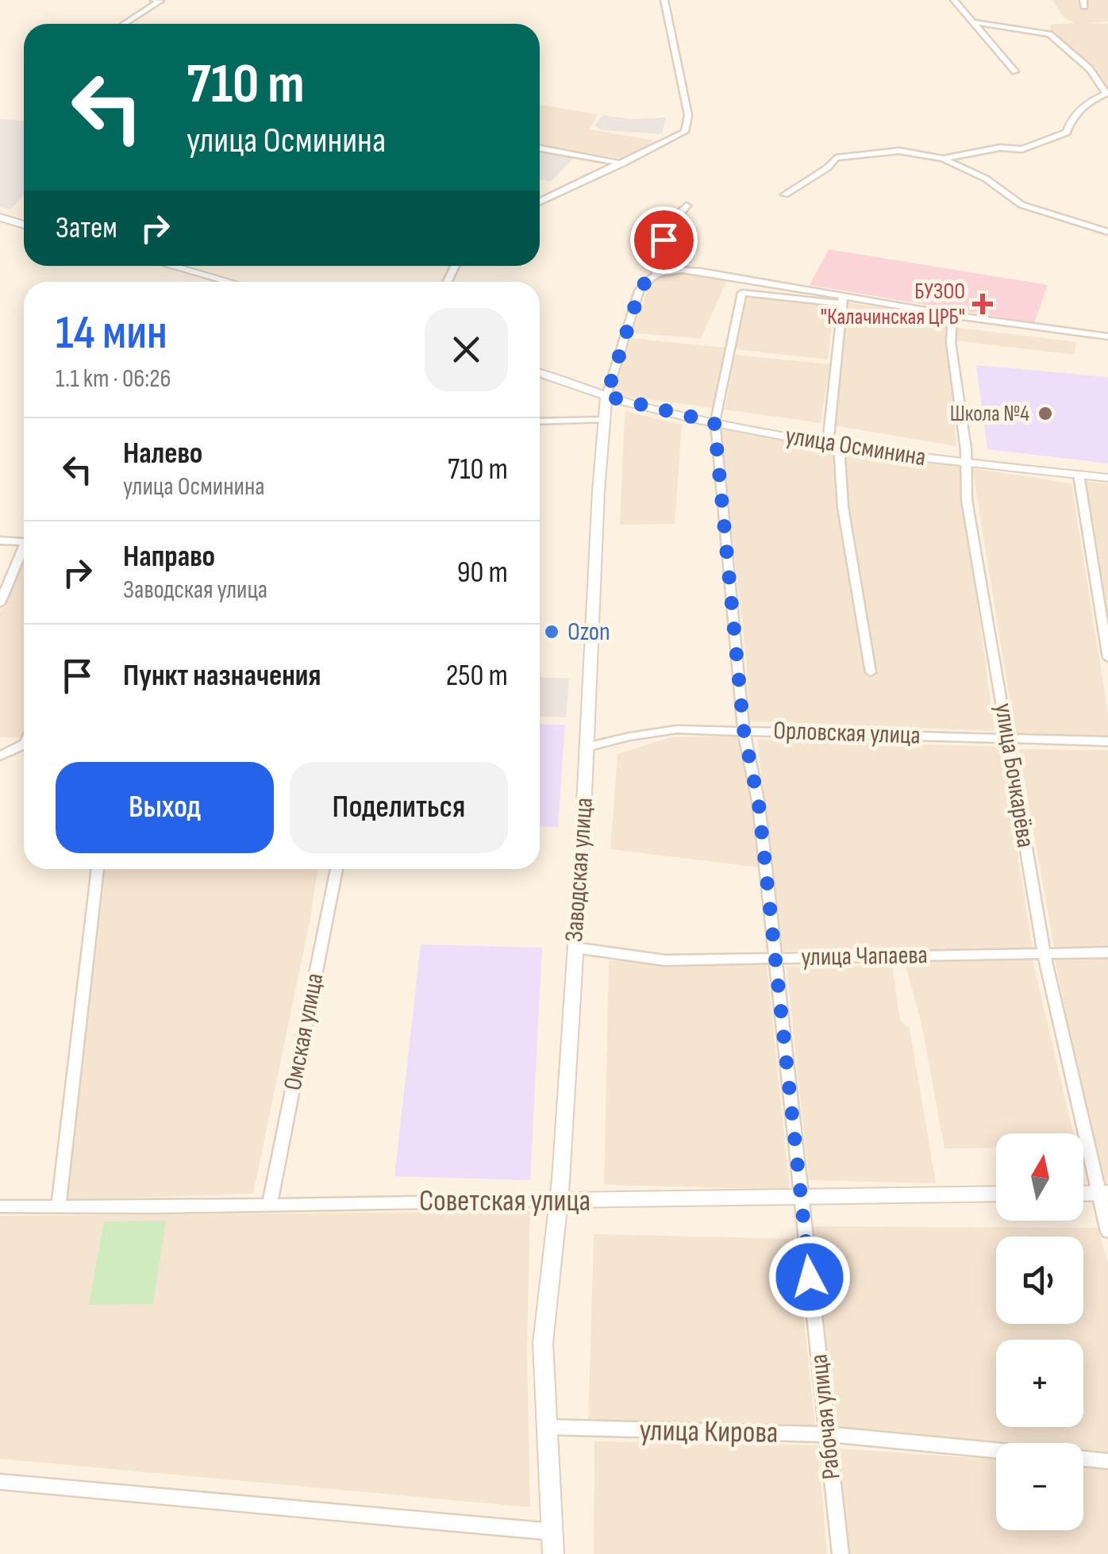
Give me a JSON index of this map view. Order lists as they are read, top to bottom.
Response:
{
  "streets": {
    "street": [
      "улица Осминина",
      "Орловская улица",
      "улица Бочкарёва",
      "Заводская улица",
      "улица Чапаева",
      "Омская улица",
      "Советская улица",
      "Рабочая улица",
      "улица Кирова"
    ]
  },
  "crossings": [
    ["улица Осминина", "улица Бочкарёва"],
    ["улица Осминина", "Заводская улица"],
    ["улица Осминина", "Рабочая улица"],
    ["Орловская улица", "улица Бочкарёва"],
    ["Орловская улица", "Заводская улица"],
    ["Орловская улица", "Рабочая улица"],
    ["улица Бочкарёва", "улица Чапаева"],
    ["Заводская улица", "улица Чапаева"],
    ["Заводская улица", "Советская улица"],
    ["Заводская улица", "улица Кирова"],
    ["улица Чапаева", "Рабочая улица"],
    ["Омская улица", "Советская улица"],
    ["Советская улица", "Рабочая улица"],
    ["Рабочая улица", "улица Кирова"]
  ],
  "places": {
    "health": ["БУЗОО \"Калачинская ЦРБ\""],
    "other": ["Школа №4", "Ozon"]
  },
  "north": "top",
  "page": {
    "turn": ["710 m", "улица Осминина"],
    "then": "Затем",
    "heading": ["14 мин", "1.1 km · 06:26"],
    "list": [
      {
        "name": "Налево",
        "note": "улица Осминина",
        "value": "710 m"
      },
      {
        "name": "Направо",
        "note": "Заводская улица",
        "value": "90 m"
      },
      {
        "name": "Пункт назначения",
        "value": "250 m"
      }
    ],
    "buttons": ["Выход", "Поделиться"],
    "map_buttons": ["+", "−"]
  }
}
